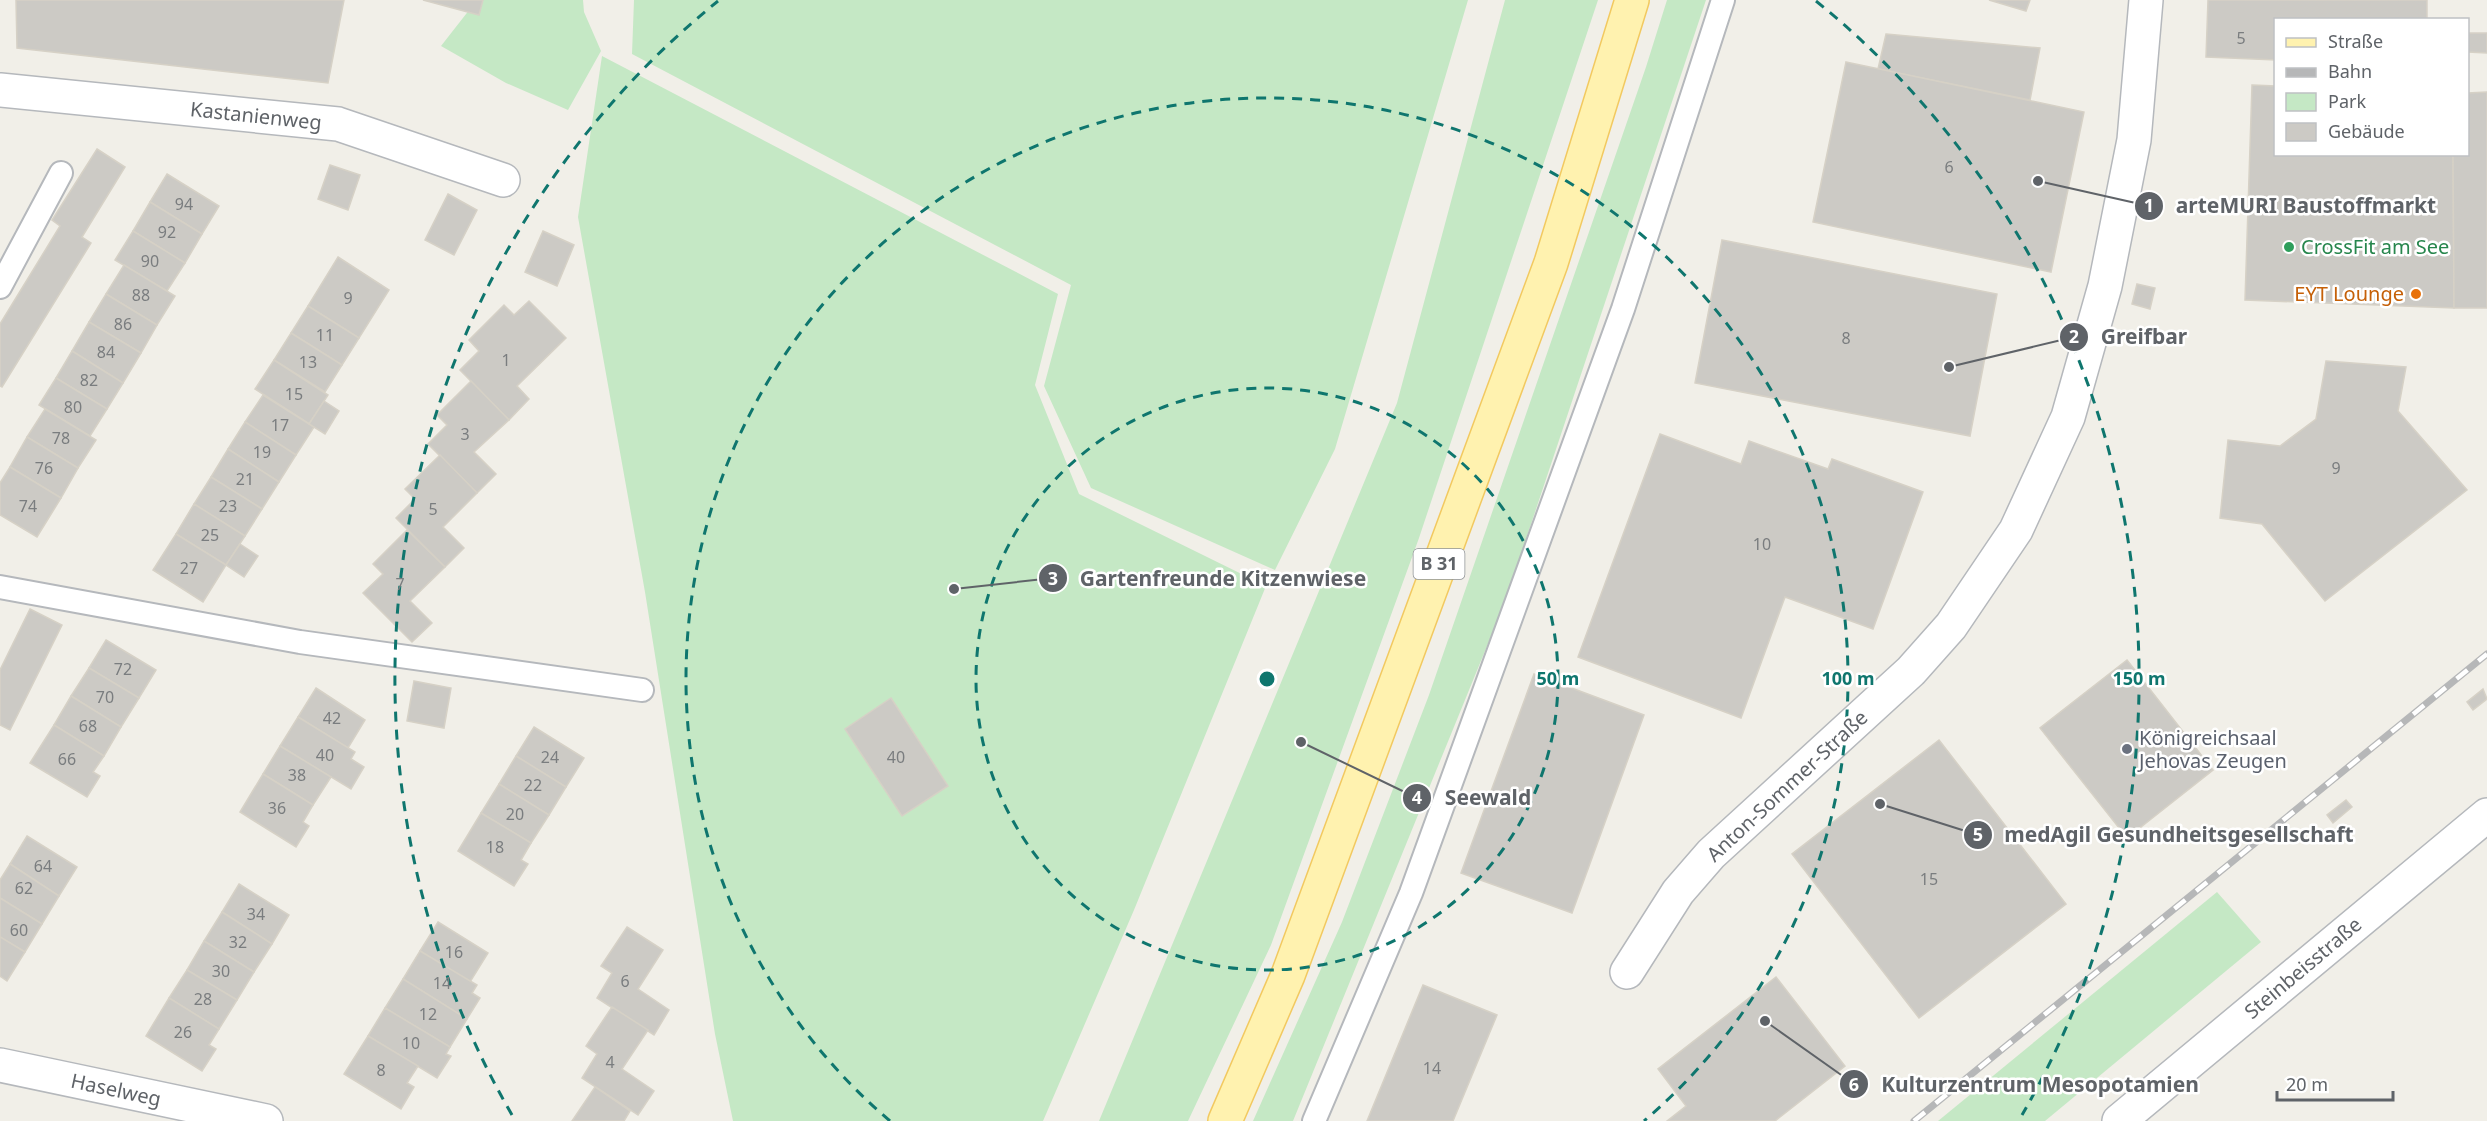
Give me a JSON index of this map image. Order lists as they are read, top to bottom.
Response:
{
  "streets": {
    "main road": ["B 31"],
    "street": [
      "Kastanienweg",
      "Anton-Sommer-Straße",
      "Steinbeisstraße",
      "Haselweg"
    ]
  },
  "places": [
    "arteMURI Baustoffmarkt",
    "CrossFit am See",
    "EYT Lounge",
    "Greifbar",
    "Gartenfreunde Kitzenwiese",
    "Seewald",
    "Königreichsaal Jehovas Zeugen",
    "medAgil Gesundheitsgesellschaft",
    "Kulturzentrum Mesopotamien"
  ],
  "house_numbers": [
    "5",
    "6",
    "94",
    "92",
    "90",
    "88",
    "9",
    "86",
    "11",
    "8",
    "84",
    "1",
    "13",
    "82",
    "15",
    "80",
    "17",
    "3",
    "78",
    "19",
    "76",
    "9",
    "21",
    "74",
    "23",
    "5",
    "25",
    "10",
    "27",
    "7",
    "72",
    "70",
    "42",
    "68",
    "40",
    "24",
    "40",
    "66",
    "38",
    "22",
    "36",
    "20",
    "18",
    "64",
    "15",
    "62",
    "34",
    "60",
    "32",
    "16",
    "30",
    "6",
    "14",
    "28",
    "12",
    "26",
    "10",
    "4",
    "14",
    "8"
  ],
  "legend": [
    "Straße",
    "Bahn",
    "Park",
    "Gebäude"
  ],
  "scale_bar": "20 m",
  "rings": ["50 m", "100 m", "150 m"]
}
